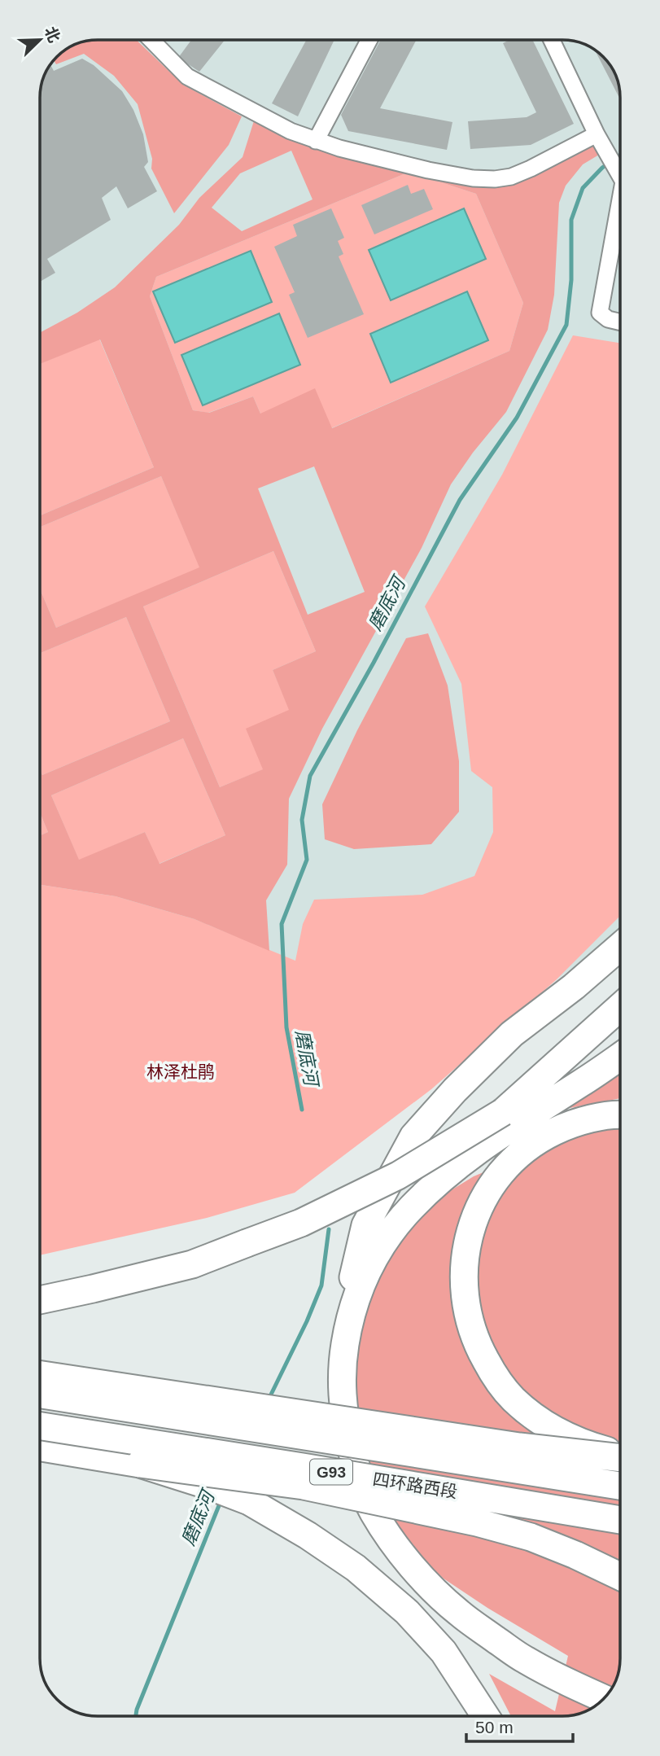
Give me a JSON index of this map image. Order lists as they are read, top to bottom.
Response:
{
  "streets": {
    "highway": ["G93", "四环路西段"]
  },
  "water": ["磨底河"],
  "parks": ["林泽杜鹃"],
  "scale_bar": "50 m",
  "north": "top right"
}
